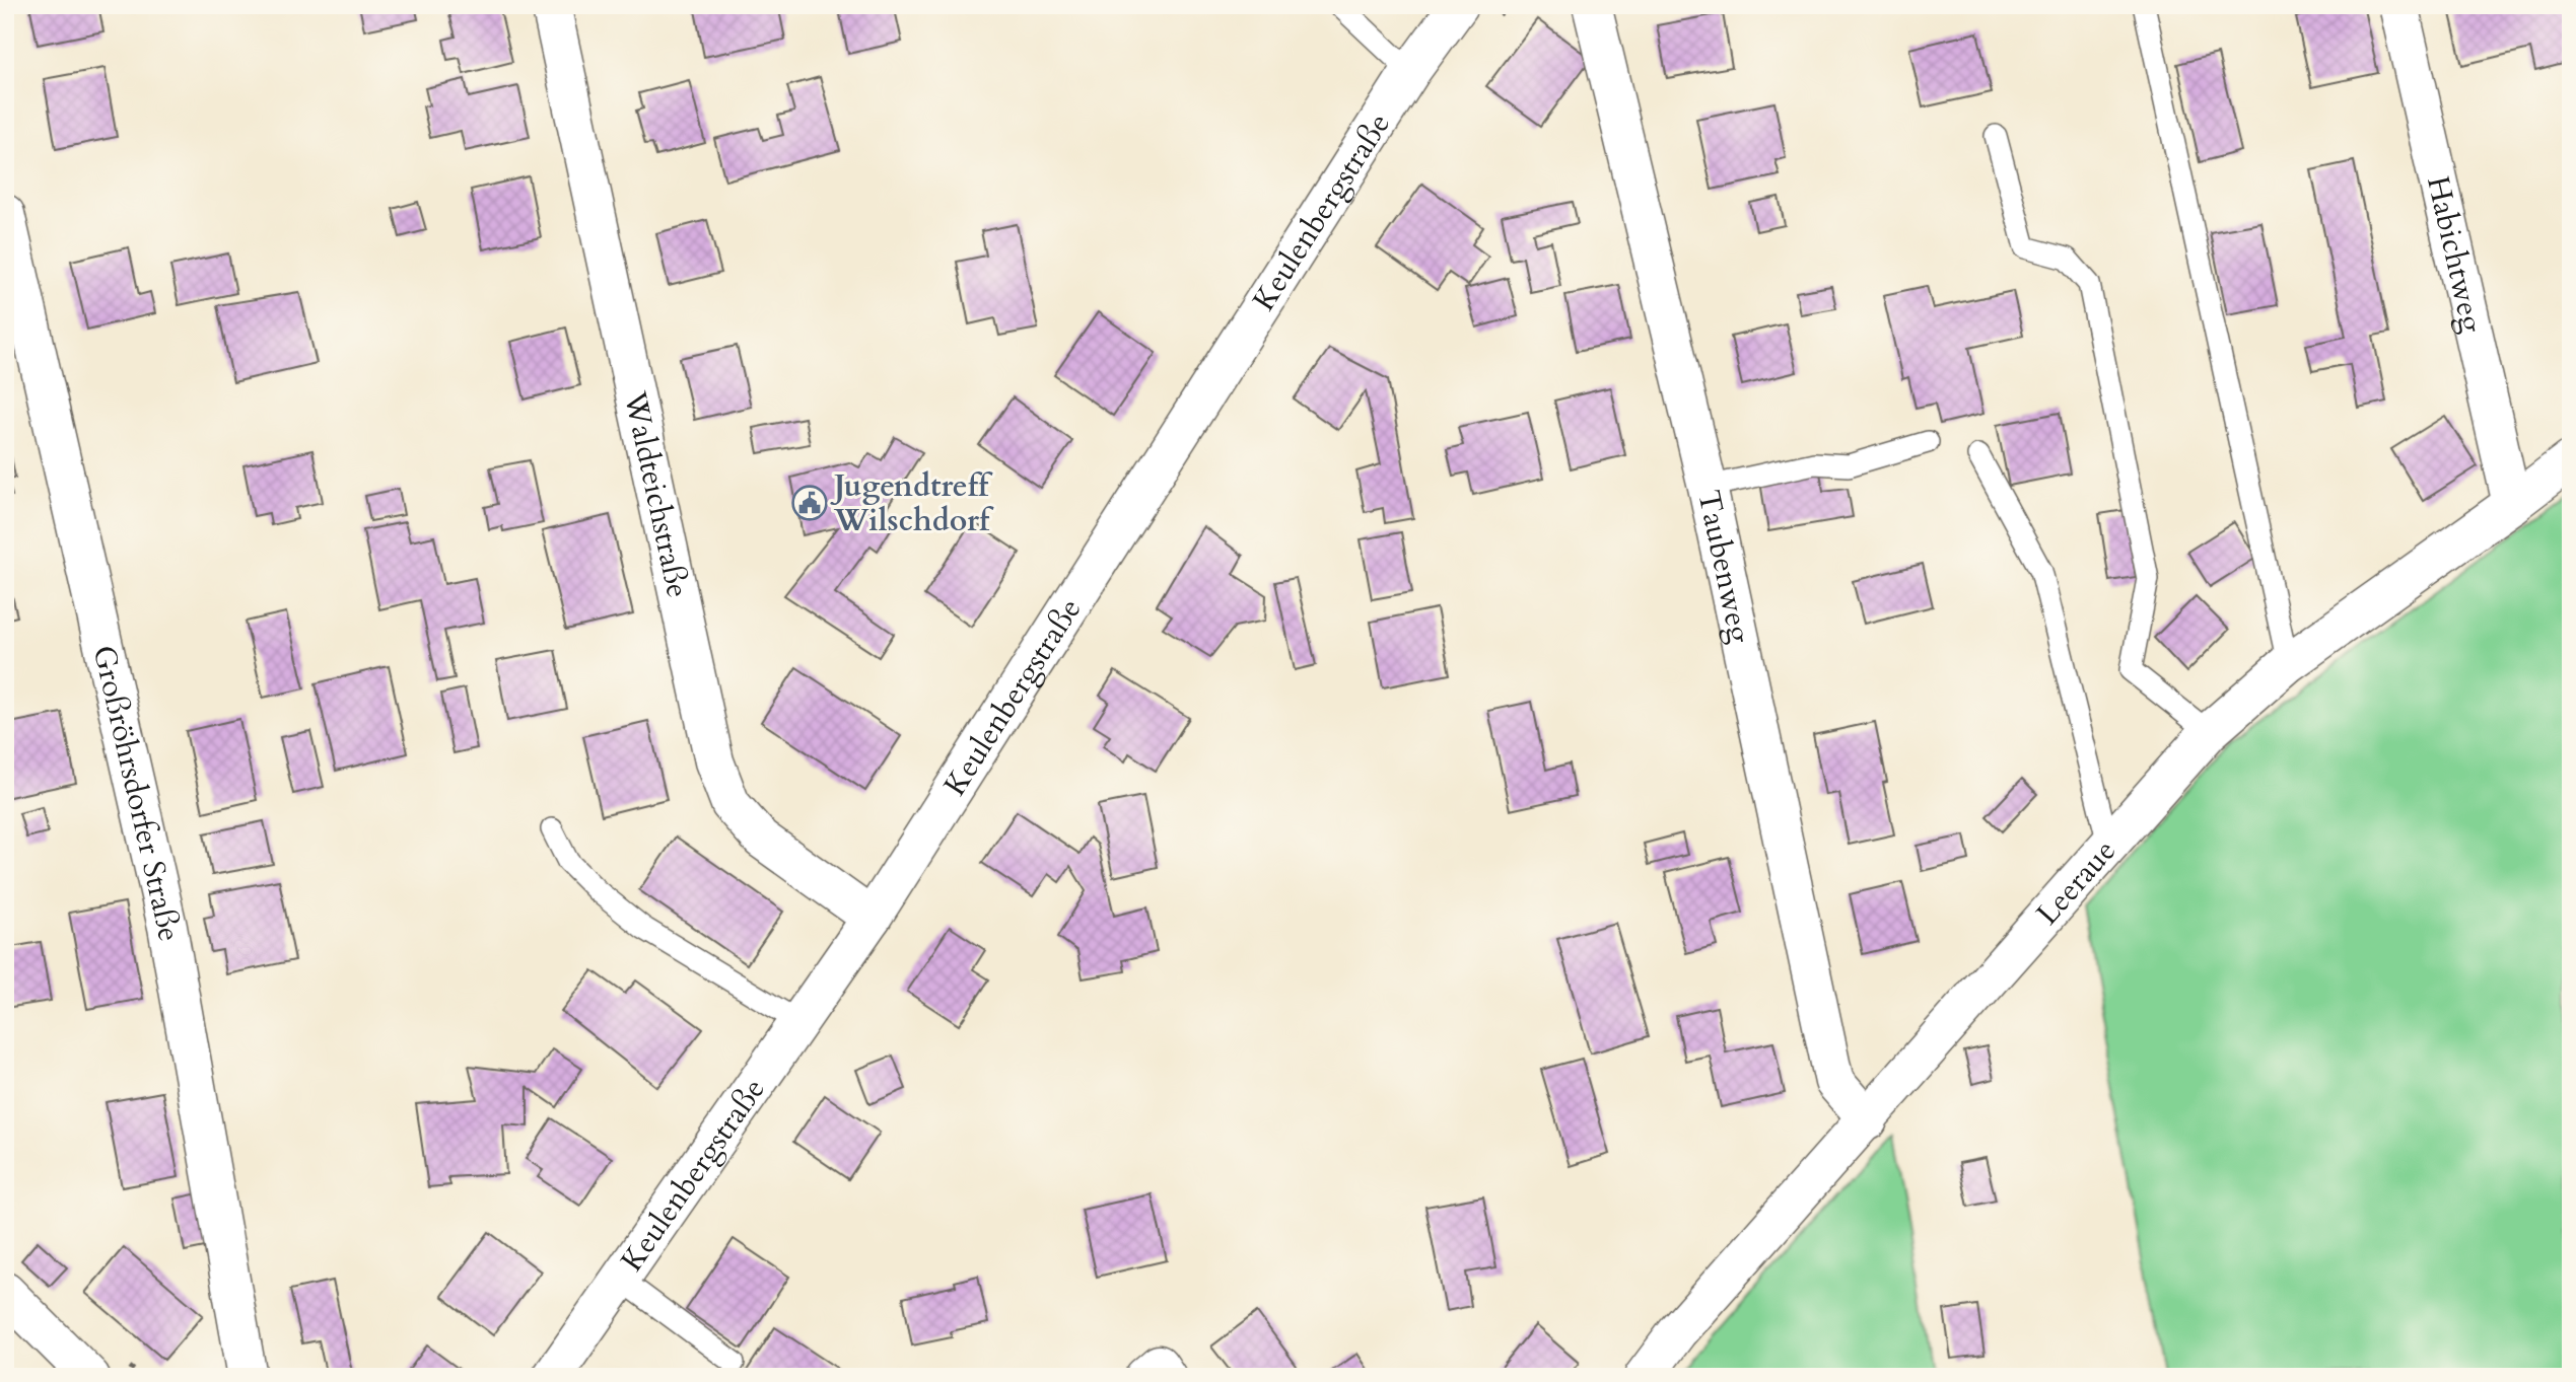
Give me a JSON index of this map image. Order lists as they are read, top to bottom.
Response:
{
  "streets": {
    "street": [
      "Keulenbergstraße",
      "Habichtweg",
      "Waldteichstraße",
      "Taubenweg",
      "Großröhrsdorfer Straße",
      "Leeraue"
    ]
  },
  "crossings": [
    ["Keulenbergstraße", "Waldteichstraße"],
    ["Habichtweg", "Leeraue"],
    ["Taubenweg", "Leeraue"]
  ],
  "places": {
    "public building": ["Jugendtreff Wilschdorf"]
  }
}
